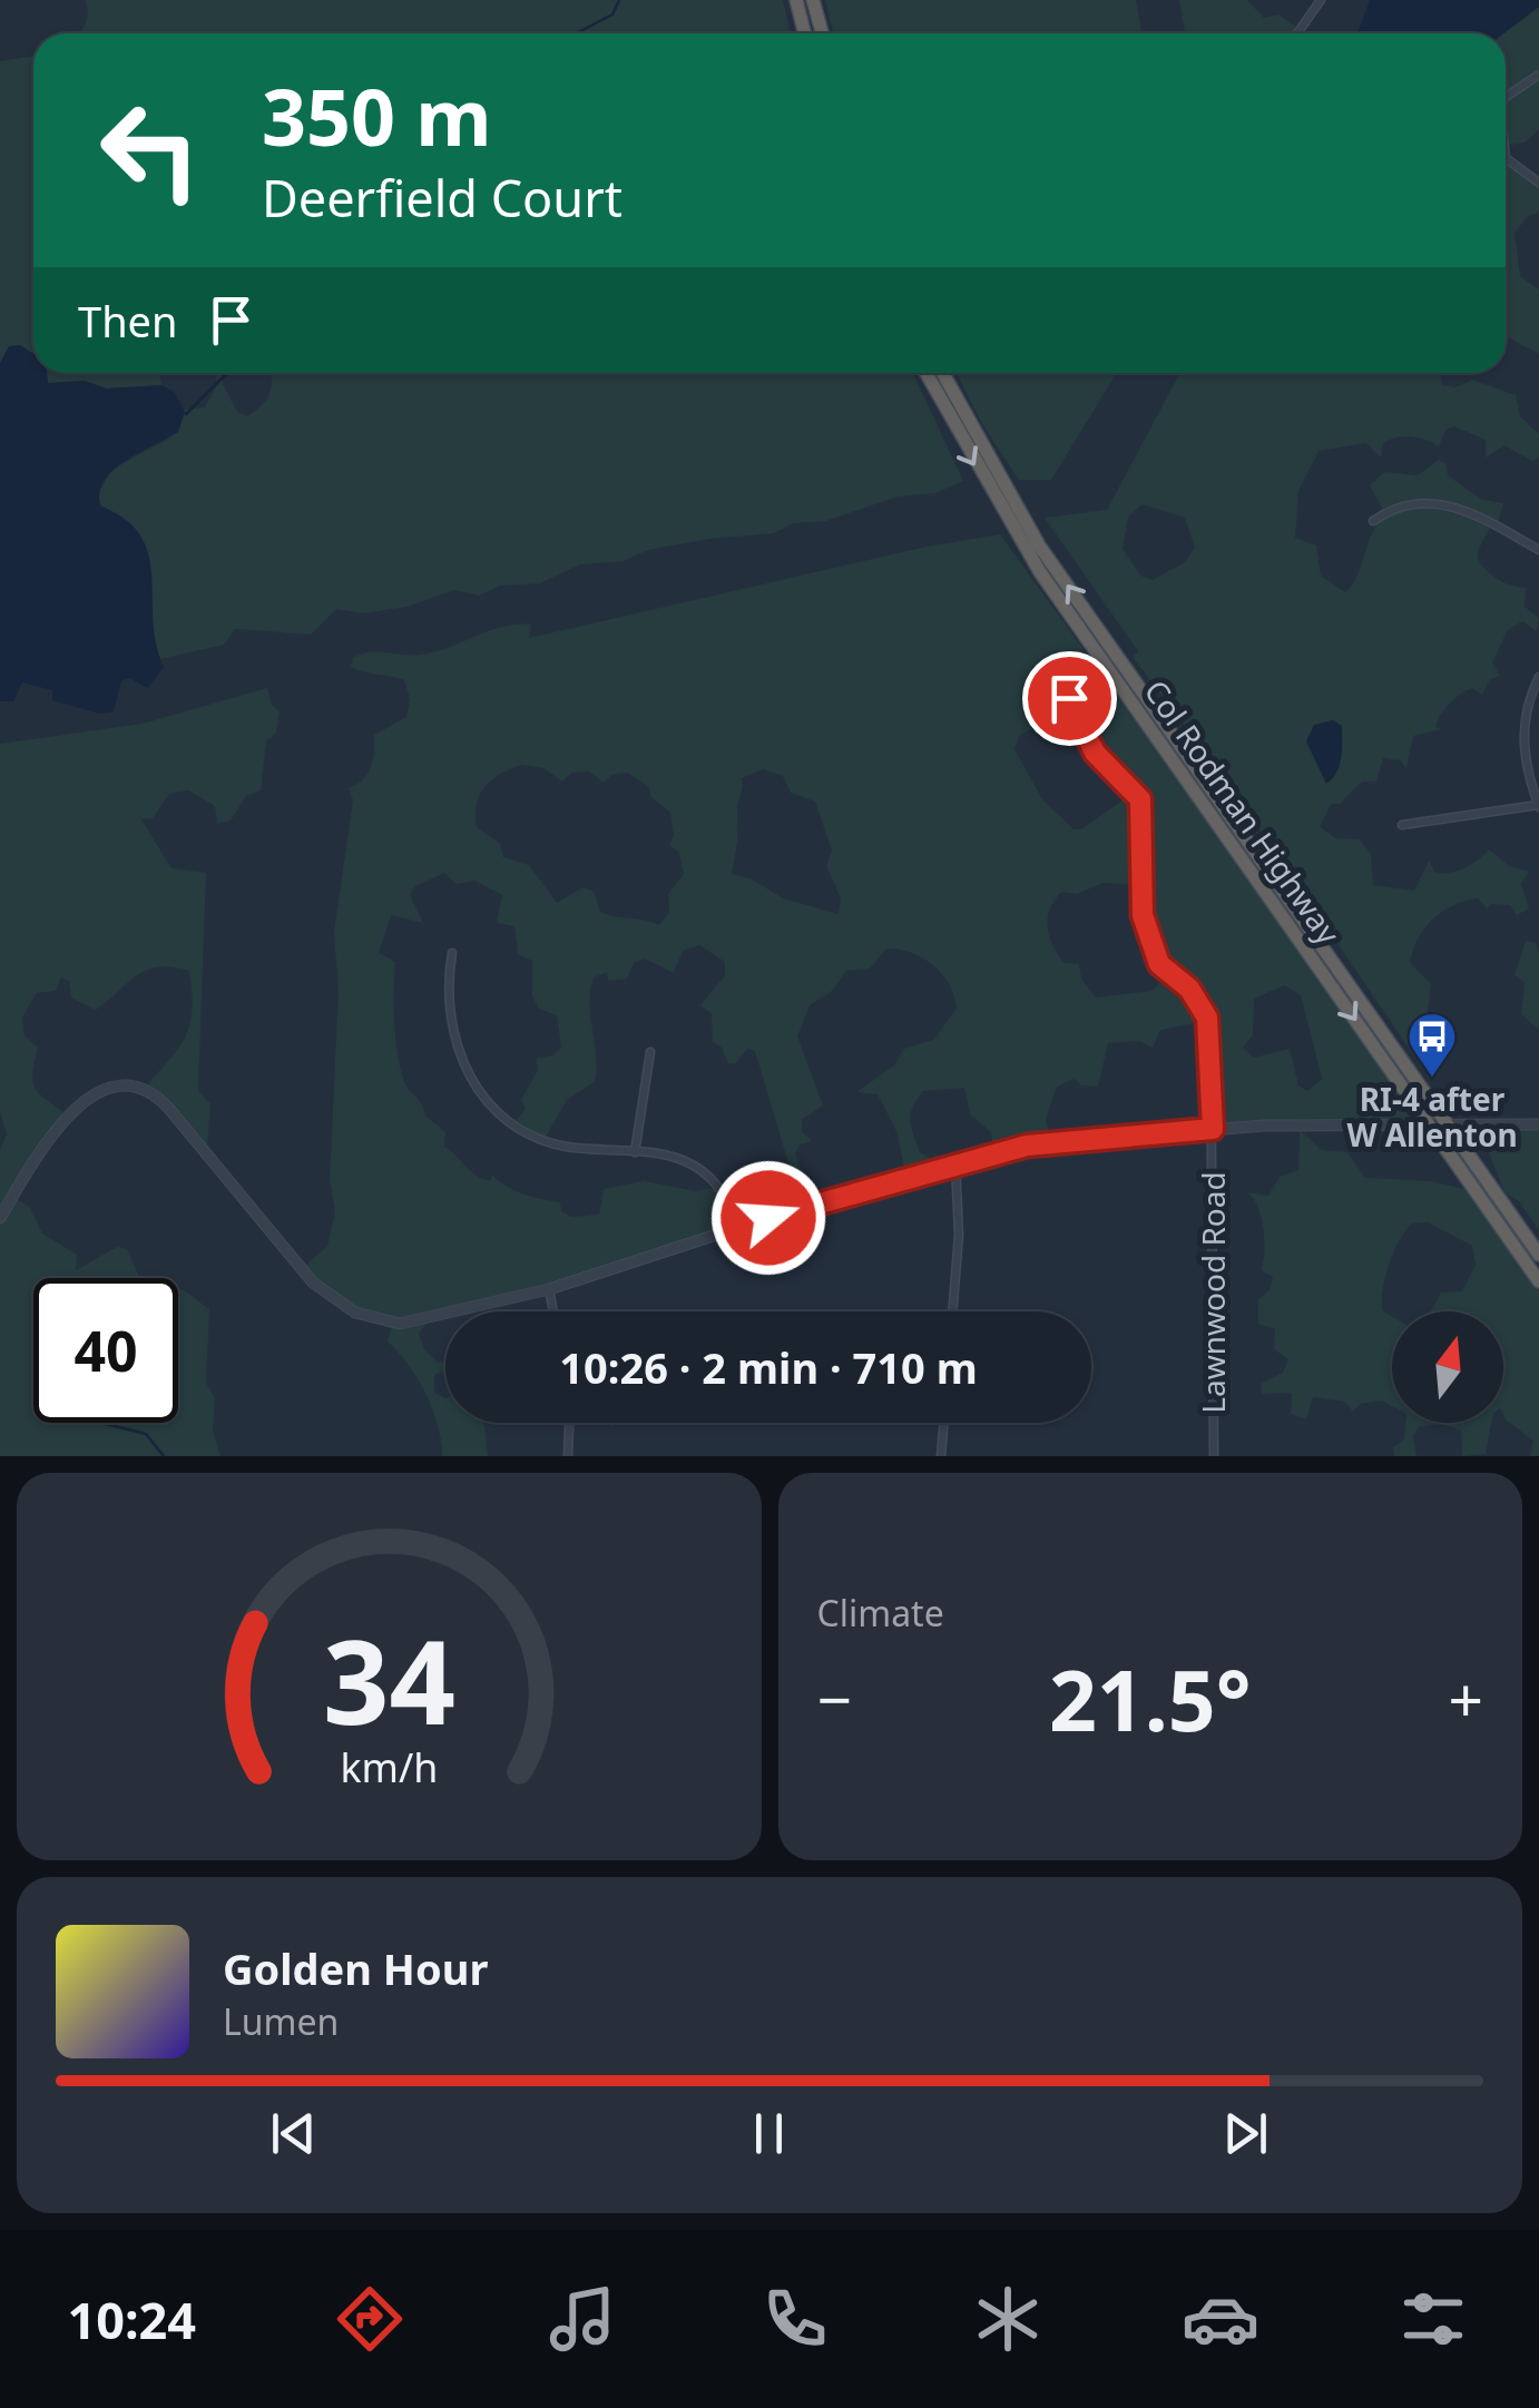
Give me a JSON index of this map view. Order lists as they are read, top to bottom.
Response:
{
  "streets": {
    "highway": ["Col Rodman Highway"],
    "street": ["Lawnwood Road"]
  },
  "places": {
    "bus stop": ["RI-4 after W Allenton"]
  },
  "north": "top",
  "page": {
    "turn": ["350 m", "Deerfield Court"],
    "then": "Then",
    "limit": "40",
    "trip": "10:26 · 2 min · 710 m",
    "tile": "Climate",
    "heat": ["−", "21.5°", "+"],
    "song": ["Golden Hour", "Lumen"],
    "tabs": "10:24",
    "gauge": ["34", "km/h"]
  }
}
